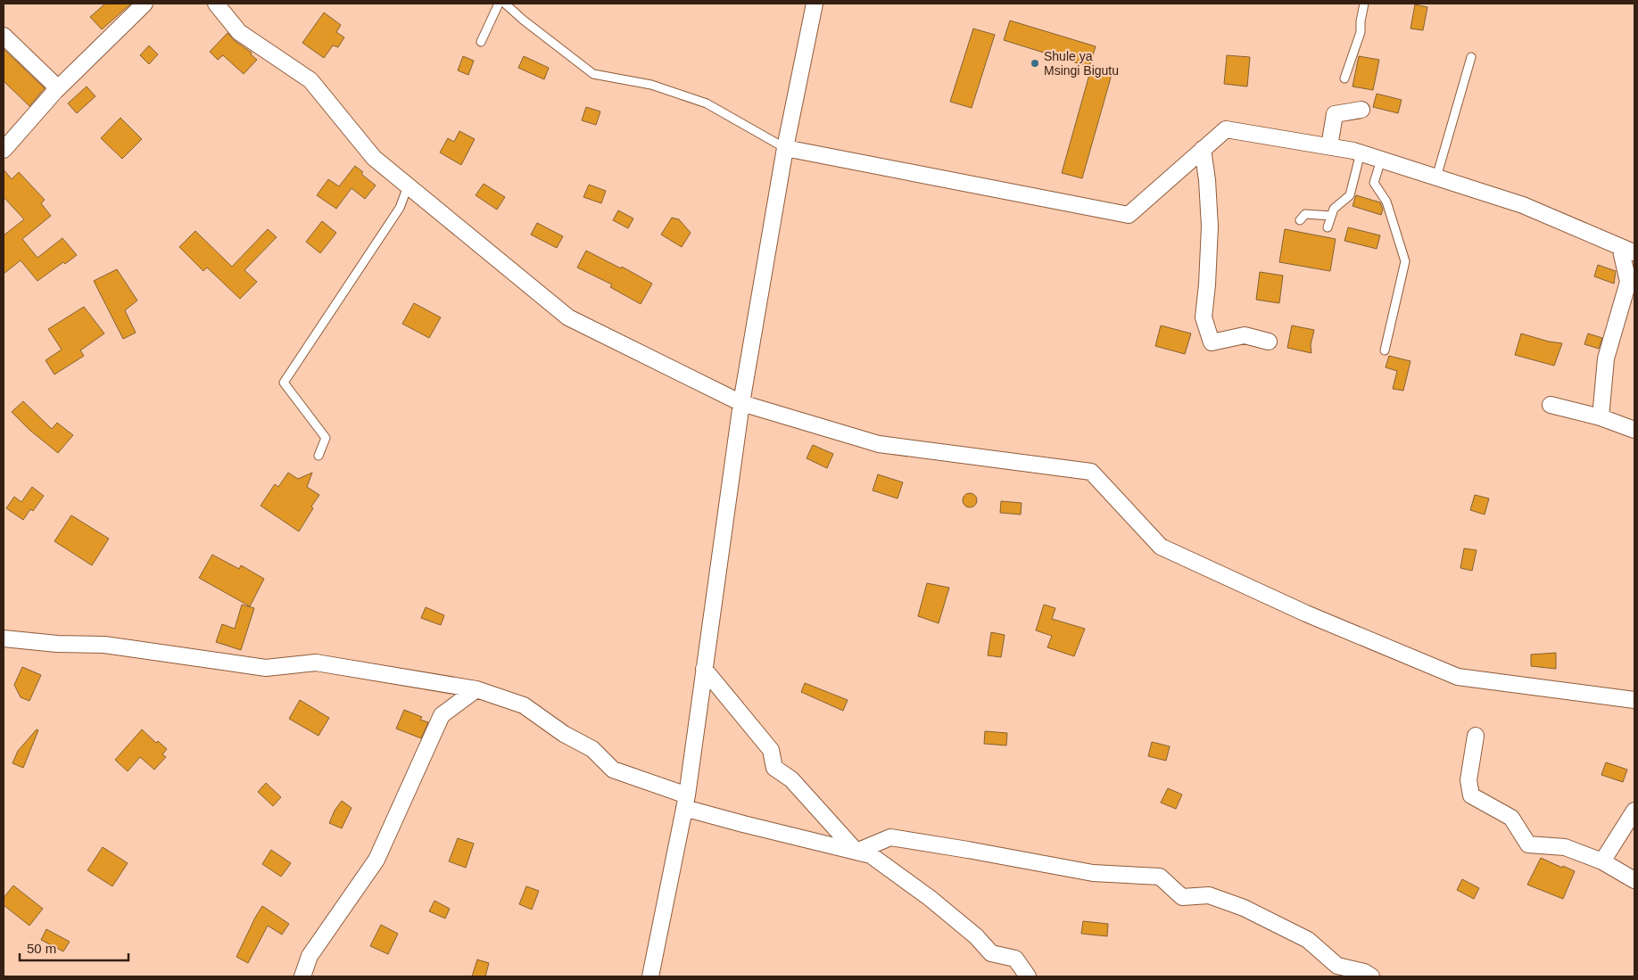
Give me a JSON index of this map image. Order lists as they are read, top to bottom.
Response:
{
  "places": ["Shule ya Msingi Bigutu"],
  "scale_bar": "50 m"
}
